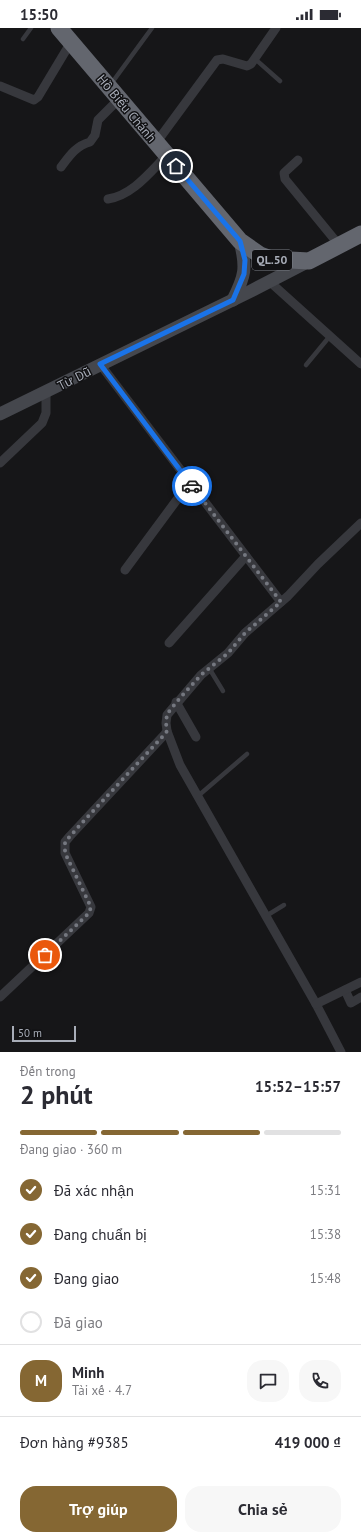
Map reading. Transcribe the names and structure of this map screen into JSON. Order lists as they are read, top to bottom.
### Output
{
  "streets": {
    "highway": ["Hồ Biểu Chánh", "QL.50", "Từ Dũ"]
  },
  "crossings": [
    ["Hồ Biểu Chánh", "Từ Dũ"]
  ],
  "scale_bar": "50 m",
  "page": {
    "status": "15:50",
    "scale": "50 m",
    "heading": ["2 phút", "Đến trong", "15:52–15:57"],
    "panel": [
      "Minh",
      "Tài xế · 4.7",
      "Đơn hàng #9385",
      "419 000 ₫"
    ],
    "bar": "Đang giao · 360 m",
    "list": [
      ["Đã xác nhận", "15:31"],
      ["Đang chuẩn bị", "15:38"],
      ["Đang giao", "15:48"],
      "Đã giao"
    ],
    "round": "M",
    "buttons": ["Trợ giúp", "Chia sẻ"]
  }
}
